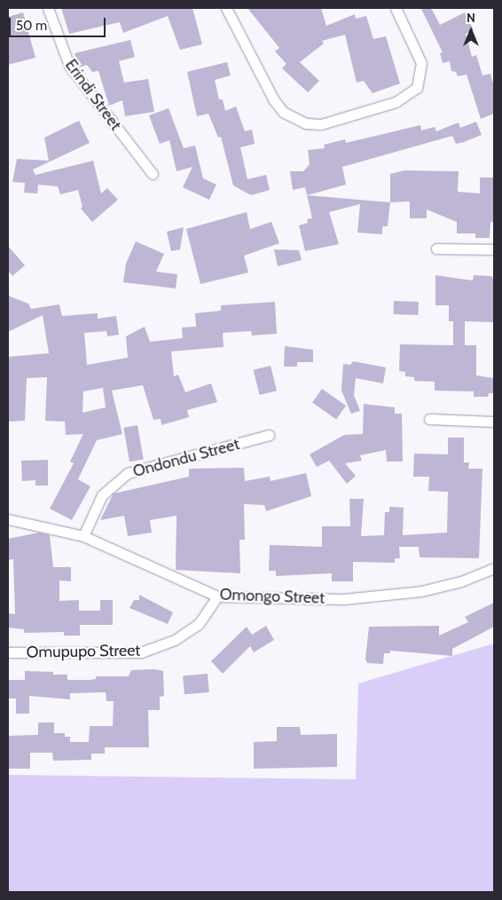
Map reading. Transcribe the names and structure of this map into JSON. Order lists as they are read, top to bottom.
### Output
{
  "streets": {
    "street": [
      "Erindi Street",
      "Ondondu Street",
      "Omongo Street",
      "Omupupo Street"
    ]
  },
  "crossings": [
    ["Ondondu Street", "Omongo Street"],
    ["Omongo Street", "Omupupo Street"]
  ],
  "scale_bar": "50 m",
  "north": "top"
}
